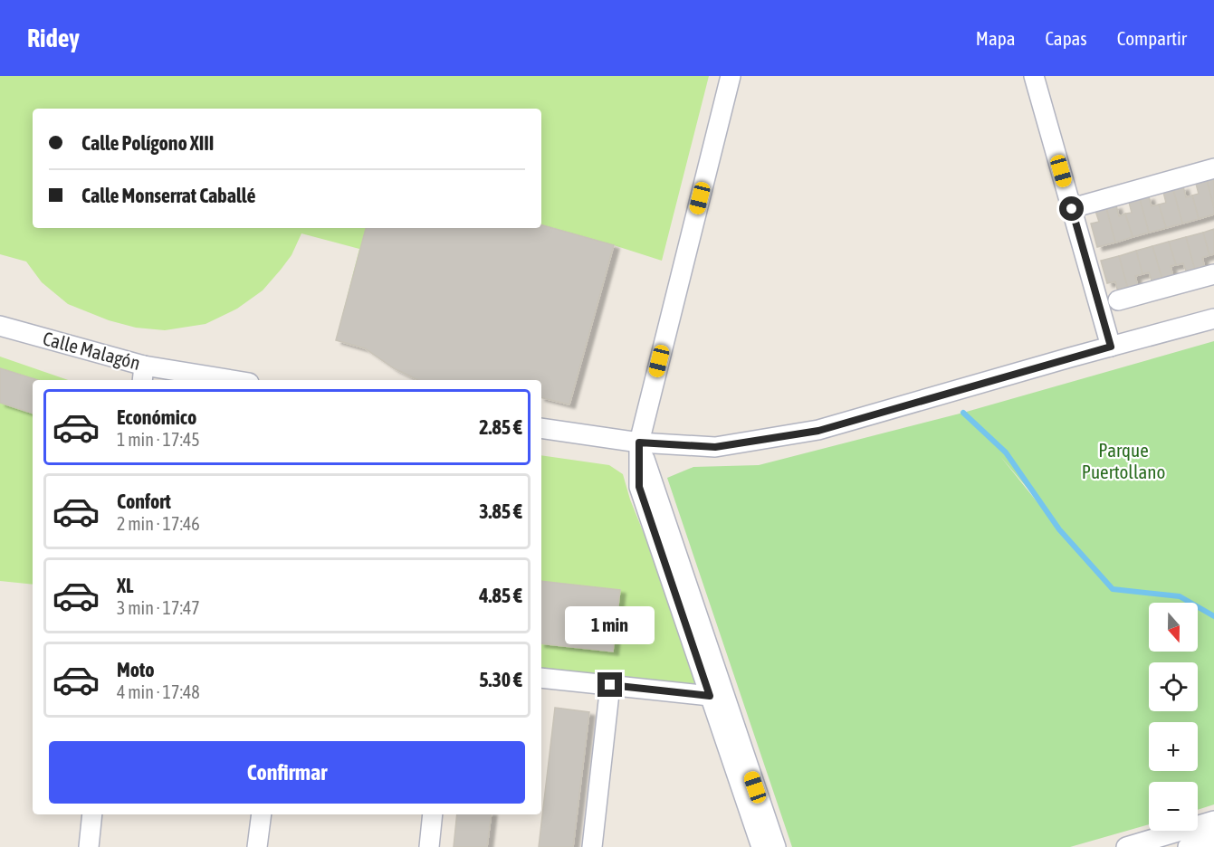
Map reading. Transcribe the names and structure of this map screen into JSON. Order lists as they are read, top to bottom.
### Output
{
  "streets": {
    "street": ["Calle Malagón"]
  },
  "parks": ["Parque Puertollano"],
  "north": "bottom",
  "page": {
    "header": "Ridey",
    "nav": ["Mapa", "Capas", "Compartir"],
    "banner": ["Calle Polígono XIII", "Calle Monserrat Caballé"],
    "list": [
      {
        "name": "Económico",
        "note": "1 min · 17:45",
        "value": "2.85 €"
      },
      {
        "name": "Confort",
        "note": "2 min · 17:46",
        "value": "3.85 €"
      },
      {
        "name": "XL",
        "note": "3 min · 17:47",
        "value": "4.85 €"
      },
      {
        "name": "Moto",
        "note": "4 min · 17:48",
        "value": "5.30 €"
      }
    ],
    "map_buttons": ["+", "−"],
    "bubble": "1 min",
    "buttons": "Confirmar"
  }
}
